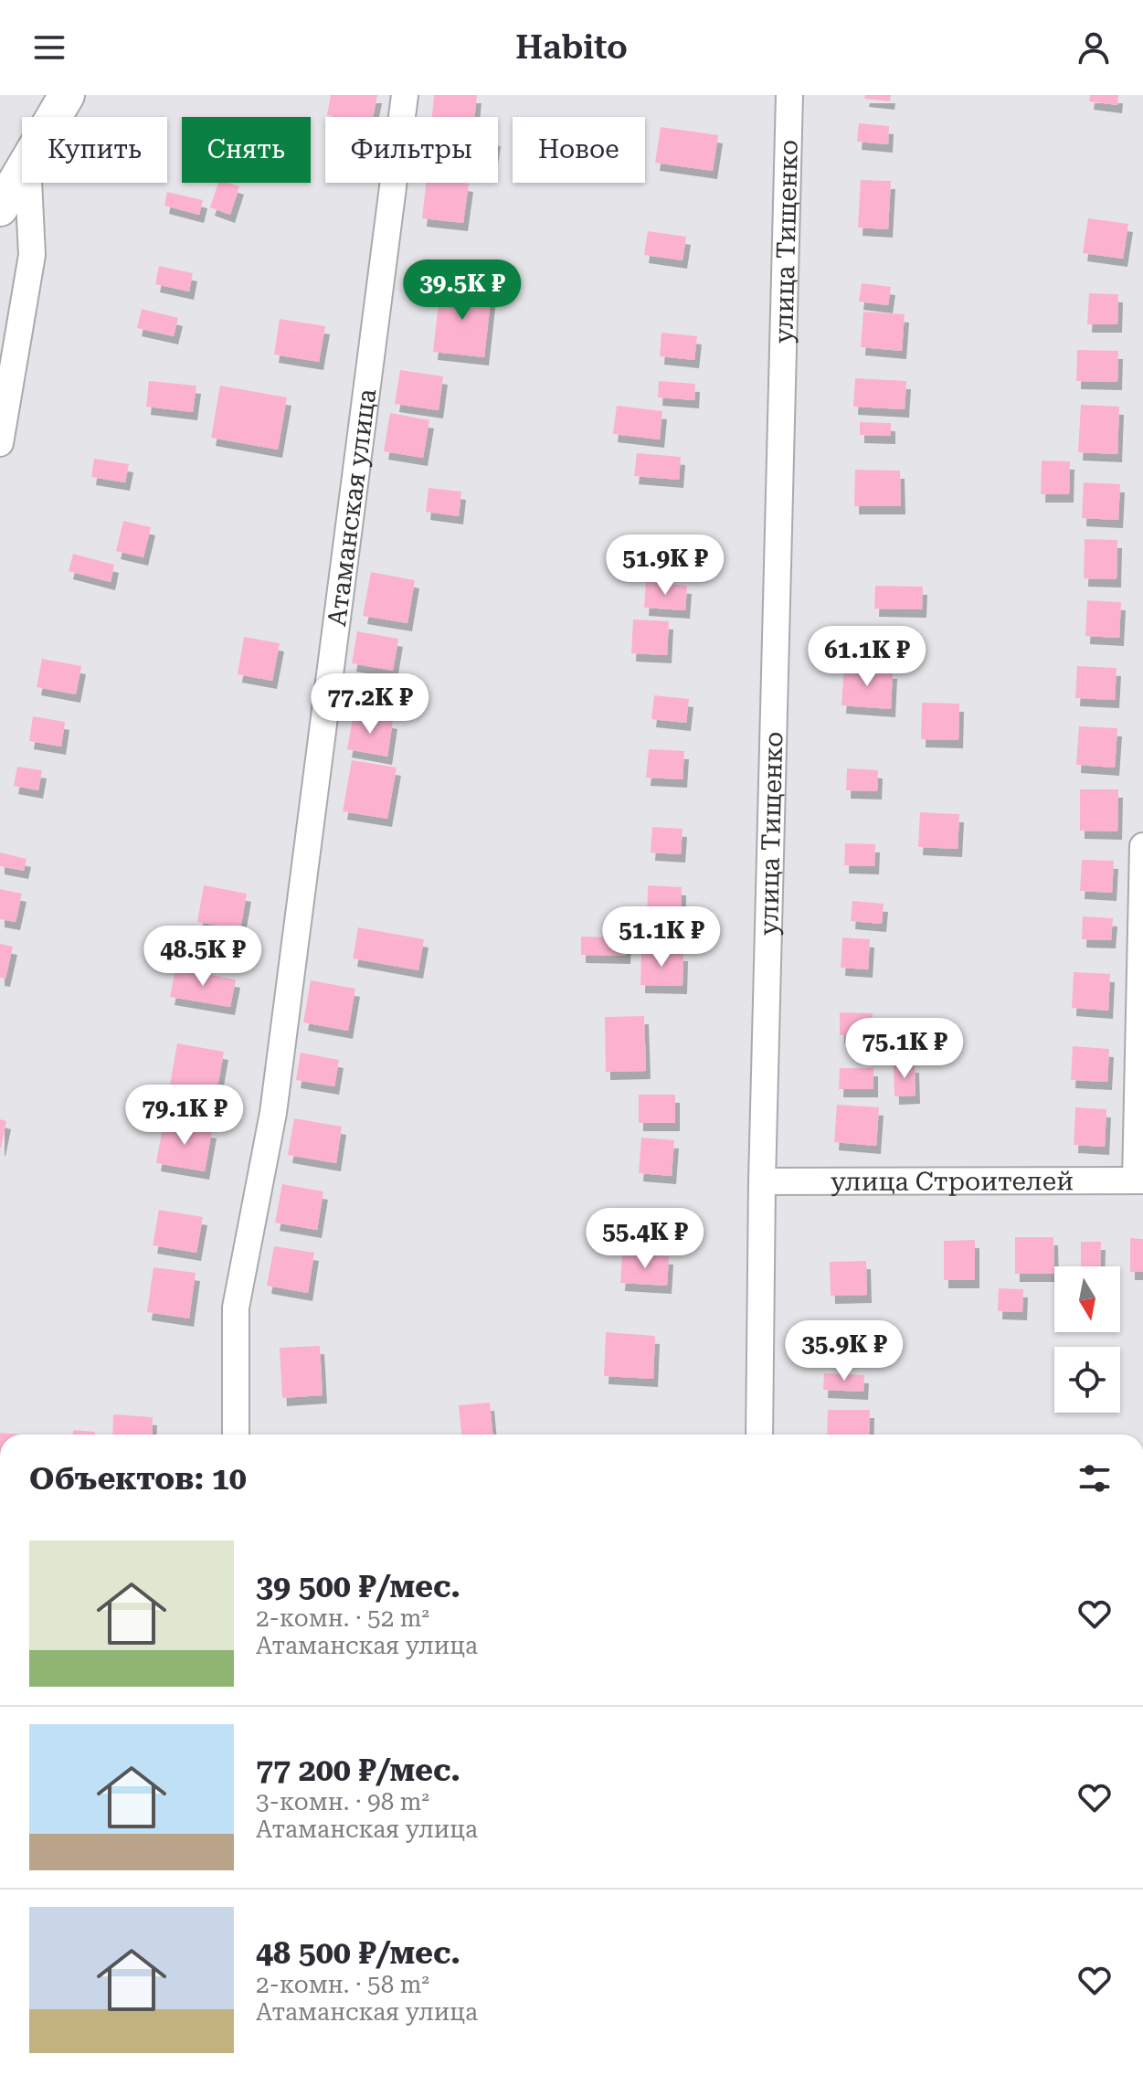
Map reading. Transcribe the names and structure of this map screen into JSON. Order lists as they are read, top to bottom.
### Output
{
  "streets": {
    "street": ["улица Тищенко", "Атаманская улица", "улица Строителей"]
  },
  "crossings": [
    ["улица Тищенко", "улица Строителей"]
  ],
  "north": "bottom",
  "page": {
    "header": "Habito",
    "chip": [
      "Купить",
      "Снять",
      "Фильтры",
      "Новое"
    ],
    "price": [
      "39.5K ₽",
      "51.9K ₽",
      "61.1K ₽",
      "77.2K ₽",
      "51.1K ₽",
      "48.5K ₽",
      "75.1K ₽",
      "79.1K ₽",
      "55.4K ₽",
      "35.9K ₽"
    ],
    "heading": "Объектов: 10",
    "list": [
      {
        "name": "39 500 ₽/мес.",
        "note": "2-комн. · 52 m² · Атаманская улица"
      },
      {
        "name": "77 200 ₽/мес.",
        "note": "3-комн. · 98 m² · Атаманская улица"
      },
      {
        "name": "48 500 ₽/мес.",
        "note": "2-комн. · 58 m² · Атаманская улица"
      }
    ]
  }
}
